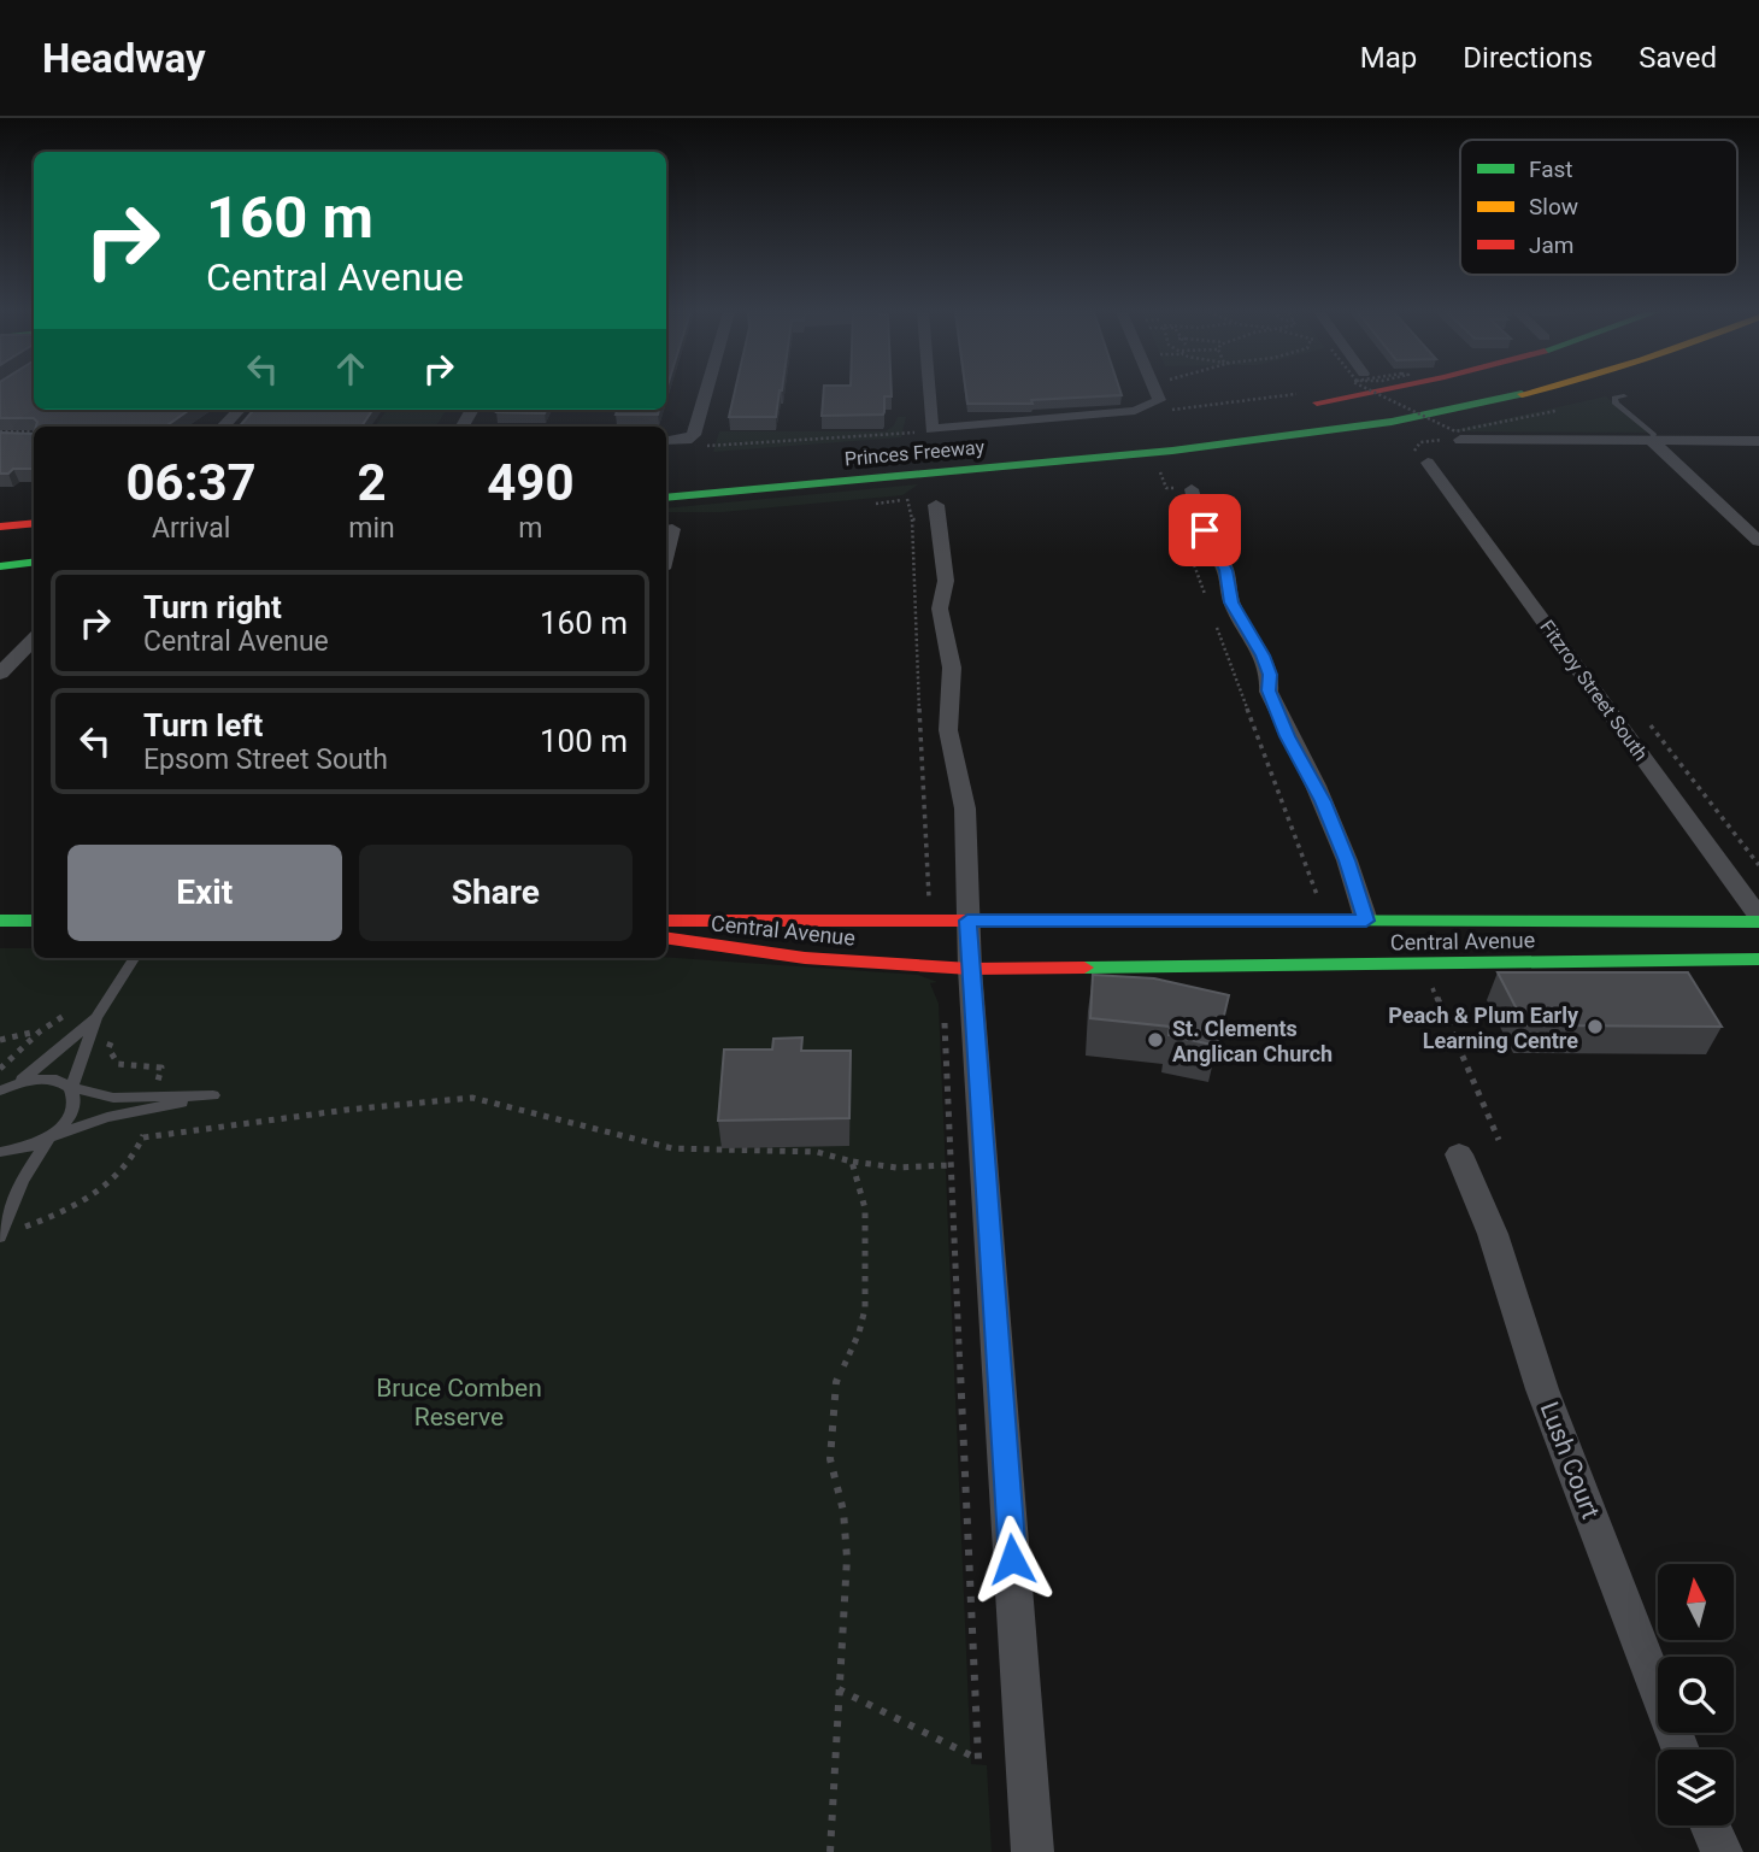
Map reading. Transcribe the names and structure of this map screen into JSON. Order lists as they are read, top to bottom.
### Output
{
  "streets": {
    "main road": ["Princes Freeway", "Central Avenue"],
    "street": ["Fitzroy Street South", "Lush Court"]
  },
  "crossings": [
    ["Fitzroy Street South", "Central Avenue"]
  ],
  "parks": ["Bruce Comben Reserve"],
  "places": ["Peach & Plum Early Learning Centre", "St. Clements Anglican Church"],
  "legend": ["Fast", "Slow", "Jam"],
  "north": "top",
  "page": {
    "header": "Headway",
    "nav": ["Map", "Directions", "Saved"],
    "turn": ["160 m", "Central Avenue"],
    "eta": [
      "06:37",
      "Arrival",
      "2",
      "min",
      "490",
      "m"
    ],
    "list": [
      {
        "name": "Turn right",
        "note": "Central Avenue",
        "value": "160 m"
      },
      {
        "name": "Turn left",
        "note": "Epsom Street South",
        "value": "100 m"
      }
    ],
    "buttons": ["Exit", "Share"]
  }
}
